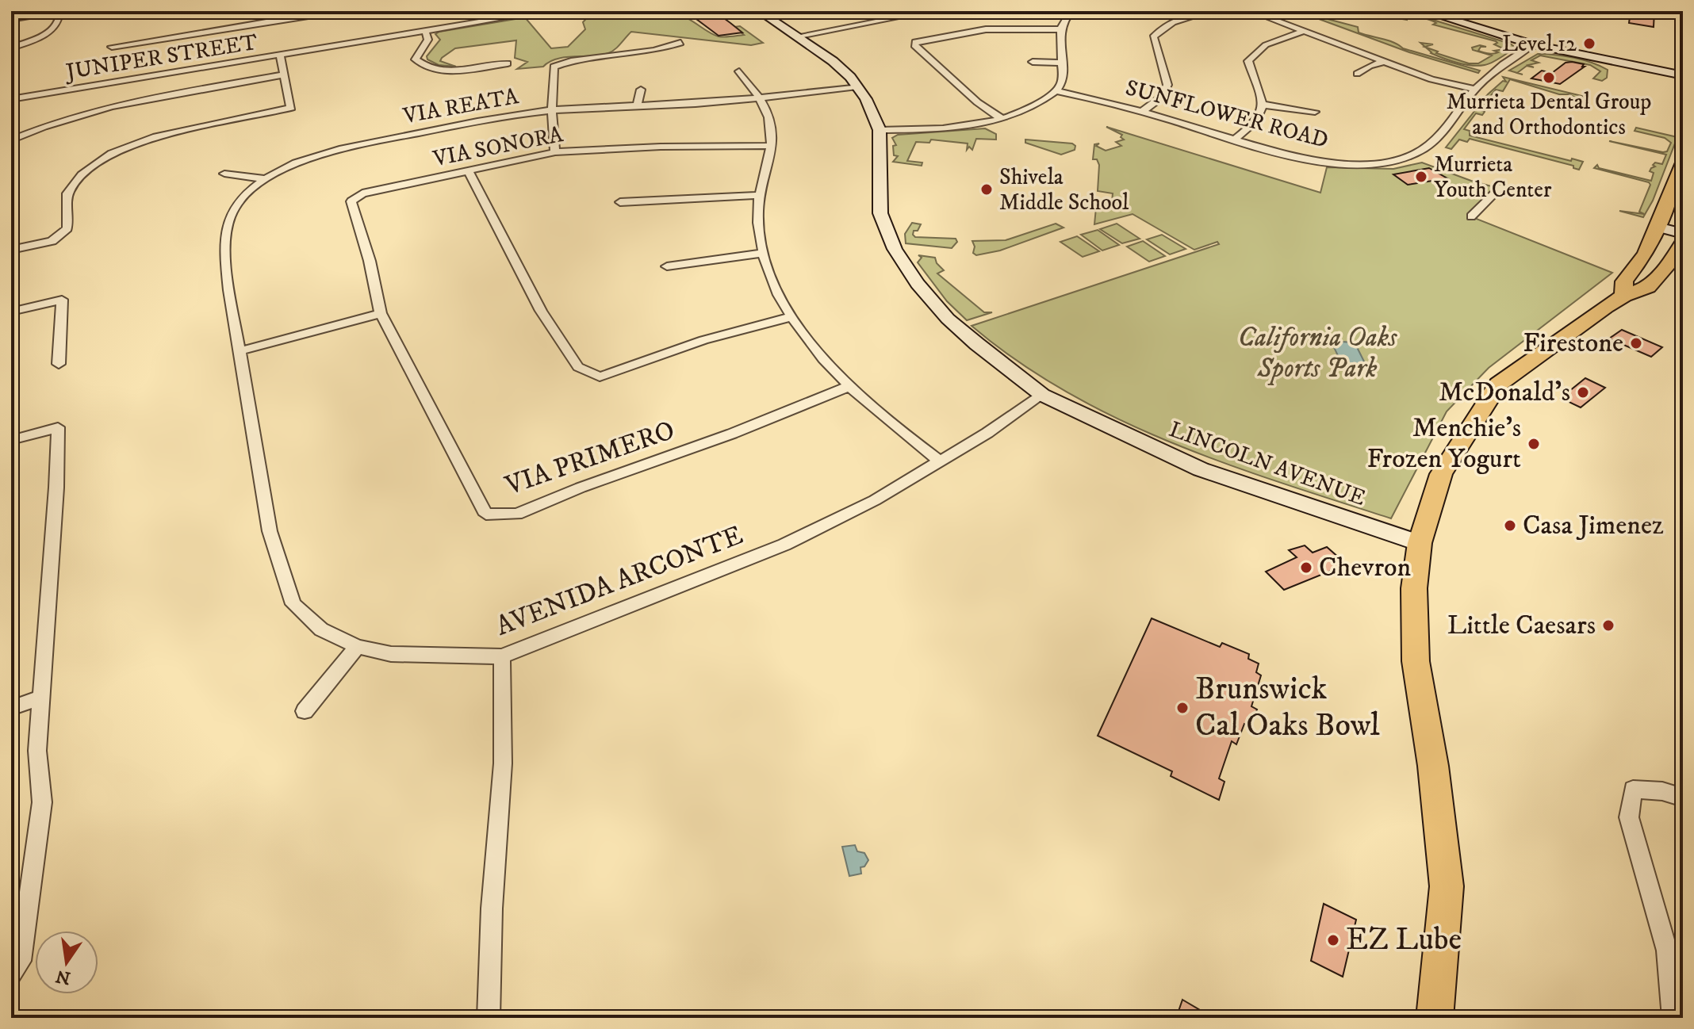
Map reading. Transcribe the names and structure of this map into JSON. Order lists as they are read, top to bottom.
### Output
{
  "streets": {
    "street": [
      "JUNIPER STREET",
      "VIA REATA",
      "SUNFLOWER ROAD",
      "VIA SONORA",
      "VIA PRIMERO",
      "LINCOLN AVENUE",
      "AVENIDA ARCONTE"
    ]
  },
  "crossings": [
    ["VIA REATA", "LINCOLN AVENUE"],
    ["VIA REATA", "AVENIDA ARCONTE"],
    ["VIA SONORA", "VIA PRIMERO"],
    ["LINCOLN AVENUE", "AVENIDA ARCONTE"]
  ],
  "parks": ["California Oaks Sports Park"],
  "places": [
    "Level 12",
    "Murrieta Dental Group and Orthodontics",
    "Murrieta Youth Center",
    "Shivela Middle School",
    "Firestone",
    "McDonald's",
    "Menchie's Frozen Yogurt",
    "Casa Jimenez",
    "Chevron",
    "Little Caesars",
    "Brunswick Cal Oaks Bowl",
    "EZ Lube"
  ],
  "north": "bottom"
}
